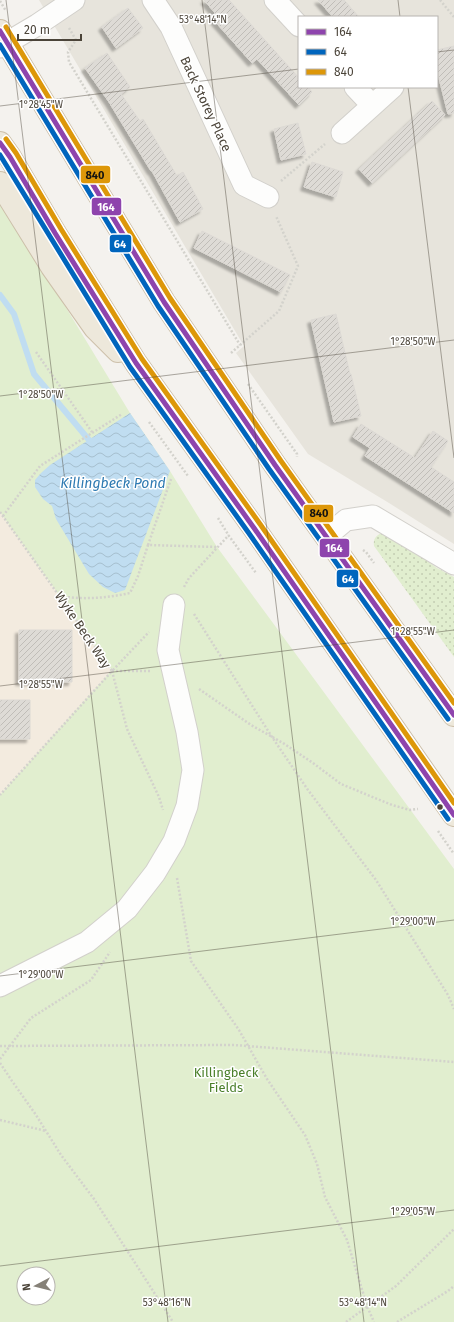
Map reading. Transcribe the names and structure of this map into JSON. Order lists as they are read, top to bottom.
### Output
{
  "streets": {
    "street": ["Back Storey Place"],
    "path": ["Wyke Beck Way"]
  },
  "water": ["Killingbeck Pond"],
  "parks": ["Killingbeck Fields"],
  "lines": ["transit line 840", "transit line 164", "transit line 64"],
  "legend": ["164", "64", "840"],
  "scale_bar": "20 m",
  "north": "left",
  "coordinates": [
    "53°48'14\"N",
    "1°28'45\"W",
    "1°28'50\"W",
    "1°28'55\"W",
    "1°29'00\"W",
    "1°29'05\"W",
    "53°48'16\"N"
  ]
}
